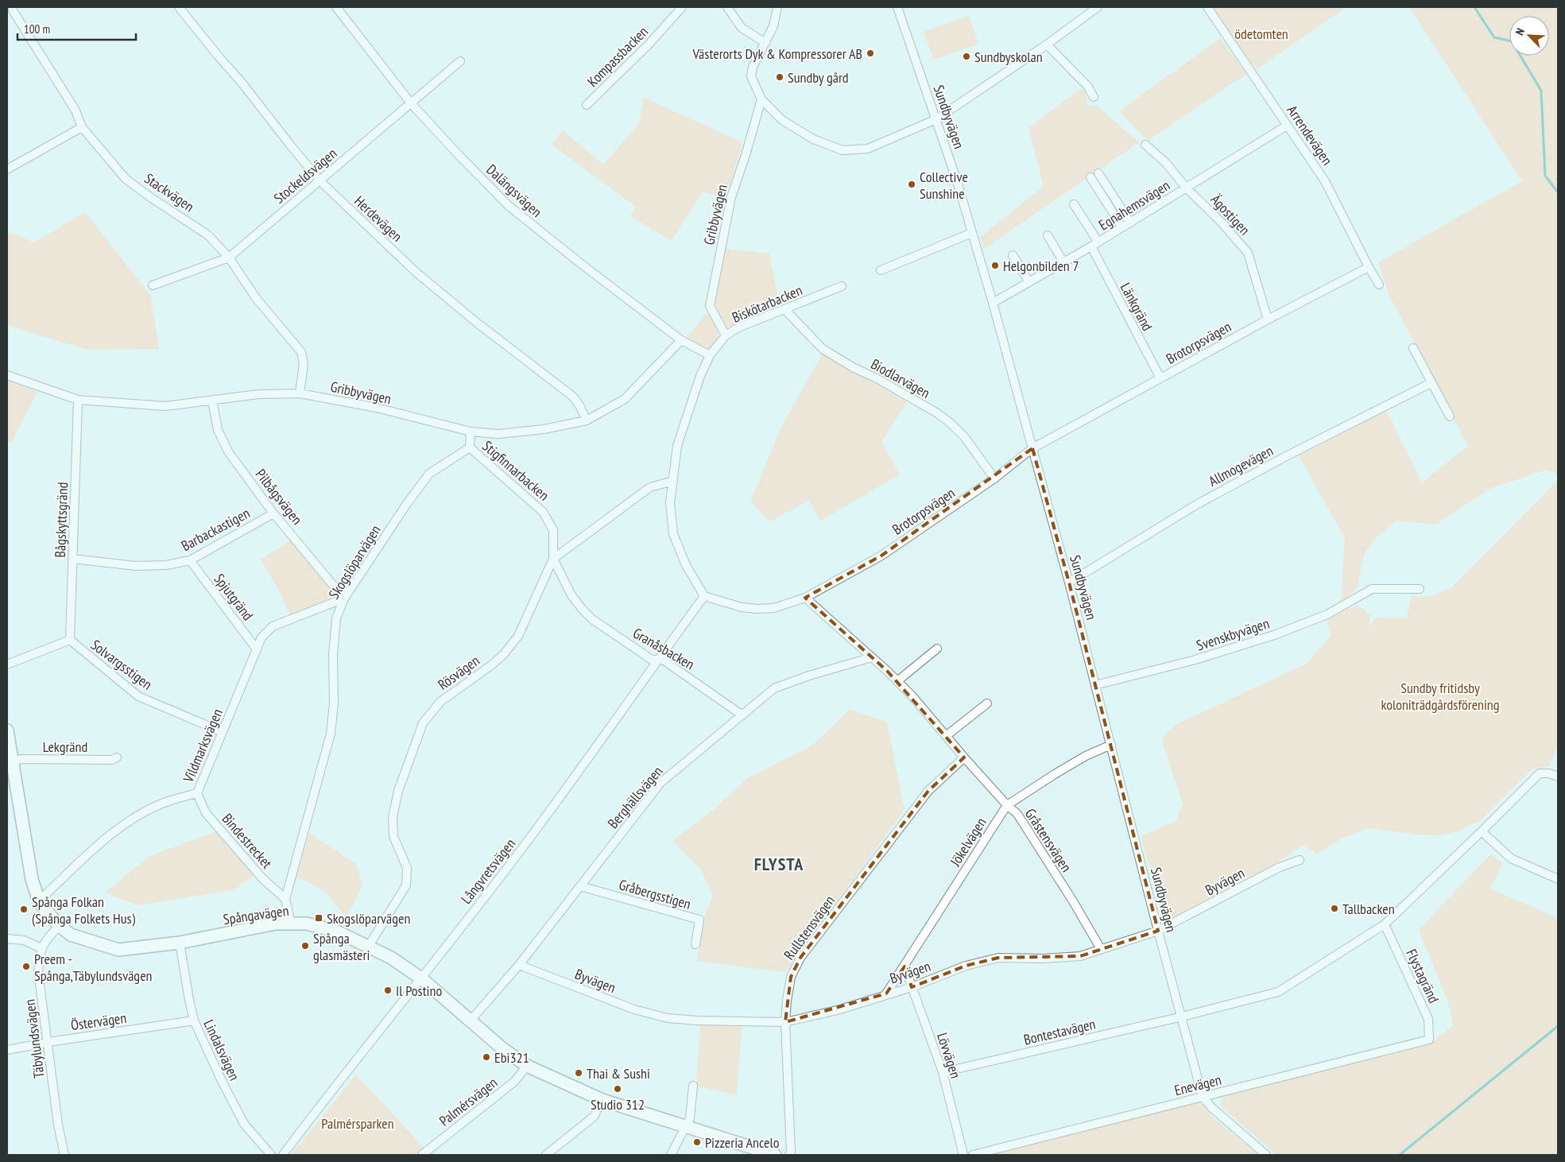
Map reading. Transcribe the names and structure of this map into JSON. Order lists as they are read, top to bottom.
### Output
{
  "streets": {
    "street": [
      "Kompassbacken",
      "Sundbyvägen",
      "Arrendevägen",
      "Stockeldsvägen",
      "Dalängsvägen",
      "Stackvägen",
      "Egnahemsvägen",
      "Gribbyvägen",
      "Ägostigen",
      "Herdevägen",
      "Biskötarbacken",
      "Länkgränd",
      "Brotorpsvägen",
      "Biodlarvägen",
      "Allmogevägen",
      "Stigfinnarbacken",
      "Pilbågsvägen",
      "Bågskyttsgränd",
      "Barbackastigen",
      "Skogslöparvägen",
      "Spjutgränd",
      "Svenskbyvägen",
      "Granåsbacken",
      "Solvargsstigen",
      "Rösvägen",
      "Vildmarksvägen",
      "Lekgränd",
      "Berghällsvägen",
      "Gråstensvägen",
      "Bindestrecket",
      "Jökelvägen",
      "Långvretsvägen",
      "Byvägen",
      "Gråbergsstigen",
      "Spångavägen",
      "Rullstensvägen",
      "Flystagränd",
      "Östervägen",
      "Bontestavägen",
      "Täbylundsvägen",
      "Lindalsvägen",
      "Lövvägen",
      "Enevägen",
      "Palmérsvägen"
    ]
  },
  "crossings": [
    ["Sundbyvägen", "Egnahemsvägen"],
    ["Sundbyvägen", "Brotorpsvägen"],
    ["Sundbyvägen", "Allmogevägen"],
    ["Sundbyvägen", "Svenskbyvägen"],
    ["Sundbyvägen", "Jökelvägen"],
    ["Sundbyvägen", "Byvägen"],
    ["Sundbyvägen", "Bontestavägen"],
    ["Sundbyvägen", "Enevägen"],
    ["Arrendevägen", "Egnahemsvägen"],
    ["Arrendevägen", "Brotorpsvägen"],
    ["Stockeldsvägen", "Dalängsvägen"],
    ["Stockeldsvägen", "Stackvägen"],
    ["Stockeldsvägen", "Herdevägen"],
    ["Dalängsvägen", "Gribbyvägen"],
    ["Dalängsvägen", "Biskötarbacken"],
    ["Stackvägen", "Gribbyvägen"],
    ["Egnahemsvägen", "Ägostigen"],
    ["Egnahemsvägen", "Länkgränd"],
    ["Gribbyvägen", "Herdevägen"],
    ["Gribbyvägen", "Biskötarbacken"],
    ["Gribbyvägen", "Pilbågsvägen"],
    ["Gribbyvägen", "Bågskyttsgränd"],
    ["Ägostigen", "Brotorpsvägen"],
    ["Biskötarbacken", "Biodlarvägen"],
    ["Länkgränd", "Brotorpsvägen"],
    ["Brotorpsvägen", "Biodlarvägen"],
    ["Brotorpsvägen", "Gråstensvägen"],
    ["Brotorpsvägen", "Långvretsvägen"],
    ["Stigfinnarbacken", "Skogslöparvägen"],
    ["Stigfinnarbacken", "Granåsbacken"],
    ["Stigfinnarbacken", "Rösvägen"],
    ["Pilbågsvägen", "Barbackastigen"],
    ["Pilbågsvägen", "Skogslöparvägen"],
    ["Pilbågsvägen", "Vildmarksvägen"],
    ["Bågskyttsgränd", "Barbackastigen"],
    ["Bågskyttsgränd", "Solvargsstigen"],
    ["Barbackastigen", "Spjutgränd"],
    ["Skogslöparvägen", "Vildmarksvägen"],
    ["Skogslöparvägen", "Bindestrecket"],
    ["Skogslöparvägen", "Spångavägen"],
    ["Spjutgränd", "Vildmarksvägen"],
    ["Granåsbacken", "Rösvägen"],
    ["Granåsbacken", "Berghällsvägen"],
    ["Granåsbacken", "Långvretsvägen"],
    ["Solvargsstigen", "Vildmarksvägen"],
    ["Rösvägen", "Spångavägen"],
    ["Vildmarksvägen", "Bindestrecket"],
    ["Vildmarksvägen", "Spångavägen"],
    ["Lekgränd", "Spångavägen"],
    ["Berghällsvägen", "Gråstensvägen"],
    ["Berghällsvägen", "Byvägen"],
    ["Berghällsvägen", "Gråbergsstigen"],
    ["Berghällsvägen", "Spångavägen"],
    ["Gråstensvägen", "Jökelvägen"],
    ["Gråstensvägen", "Byvägen"],
    ["Gråstensvägen", "Rullstensvägen"],
    ["Jökelvägen", "Byvägen"],
    ["Jökelvägen", "Lövvägen"],
    ["Långvretsvägen", "Spångavägen"],
    ["Byvägen", "Rullstensvägen"],
    ["Byvägen", "Lövvägen"],
    ["Spångavägen", "Täbylundsvägen"],
    ["Spångavägen", "Lindalsvägen"],
    ["Spångavägen", "Palmérsvägen"],
    ["Flystagränd", "Bontestavägen"],
    ["Flystagränd", "Enevägen"],
    ["Östervägen", "Täbylundsvägen"],
    ["Östervägen", "Lindalsvägen"],
    ["Bontestavägen", "Lövvägen"]
  ],
  "districts": ["FLYSTA"],
  "parks": ["ödetomten", "Sundby fritidsby koloniträdgårdsförening", "Palmérsparken"],
  "places": {
    "other": [
      "Västerorts Dyk & Kompressorer AB",
      "Sundbyskolan",
      "Sundby gård",
      "Collective Sunshine",
      "Helgonbilden 7",
      "Tallbacken",
      "Spånga Folkan (Spånga Folkets Hus)",
      "Spånga glasmästeri",
      "Preem - Spånga,Täbylundsvägen",
      "Il Postino",
      "Ebi321",
      "Thai & Sushi",
      "Studio 312",
      "Pizzeria Ancelo"
    ],
    "transit": ["Skogslöparvägen"]
  },
  "scale_bar": "100 m",
  "north": "top left"
}
